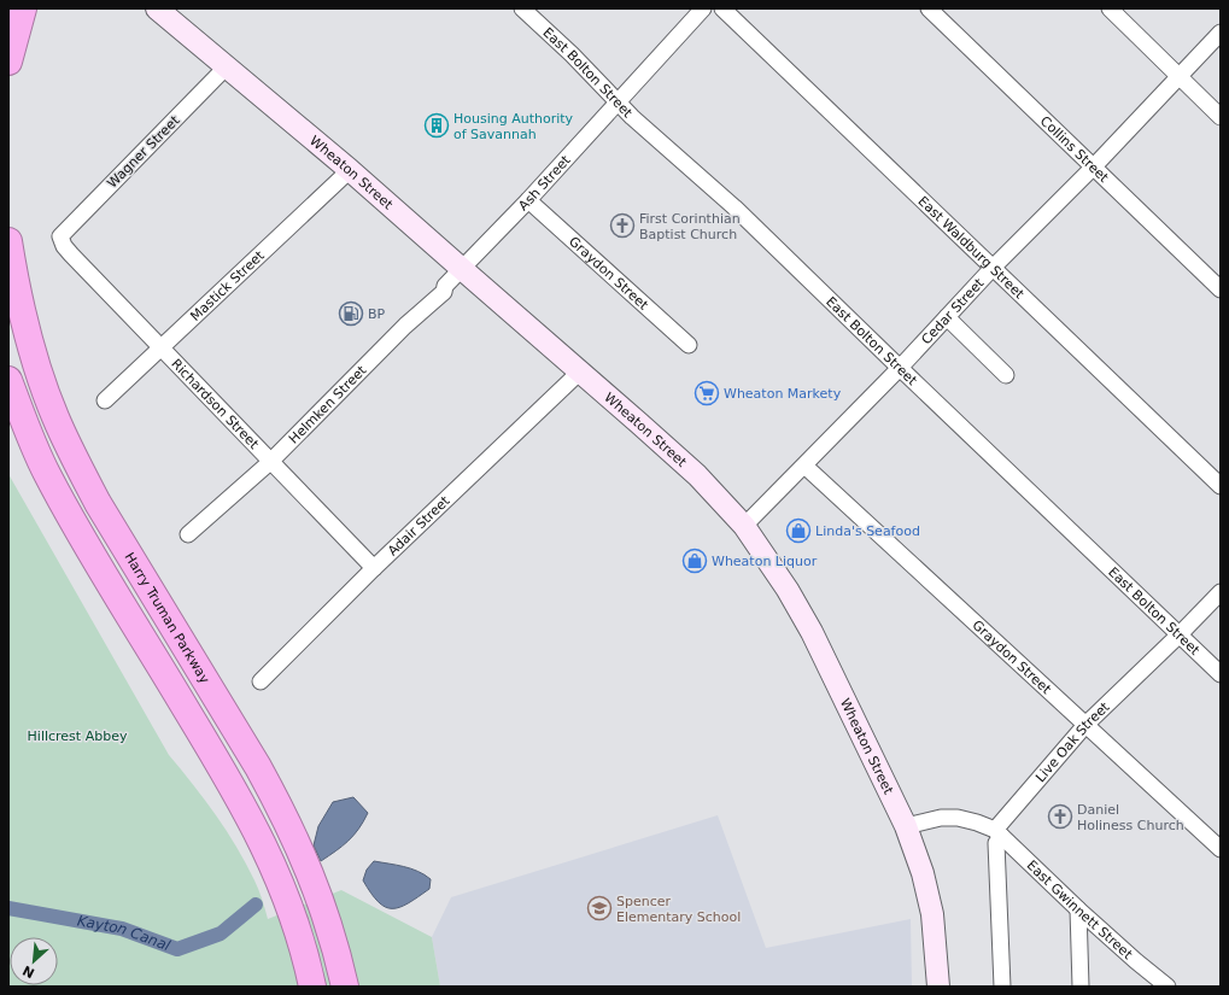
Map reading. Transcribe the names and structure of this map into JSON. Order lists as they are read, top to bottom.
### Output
{
  "streets": {
    "highway": ["Harry Truman Parkway"],
    "main road": ["Wheaton Street"],
    "street": [
      "East Bolton Street",
      "Collins Street",
      "Wagner Street",
      "Ash Street",
      "East Waldburg Street",
      "Graydon Street",
      "Mastick Street",
      "Cedar Street",
      "Richardson Street",
      "Helmken Street",
      "Adair Street",
      "Live Oak Street",
      "East Gwinnett Street"
    ]
  },
  "crossings": [
    ["East Bolton Street", "Ash Street"],
    ["East Bolton Street", "Cedar Street"],
    ["East Bolton Street", "Live Oak Street"],
    ["Collins Street", "Cedar Street"],
    ["Wagner Street", "Wheaton Street"],
    ["Wagner Street", "Richardson Street"],
    ["Wheaton Street", "Ash Street"],
    ["Wheaton Street", "Mastick Street"],
    ["Wheaton Street", "Cedar Street"],
    ["Wheaton Street", "Helmken Street"],
    ["Wheaton Street", "Adair Street"],
    ["Ash Street", "Graydon Street"],
    ["Ash Street", "Helmken Street"],
    ["East Waldburg Street", "Cedar Street"],
    ["Graydon Street", "Cedar Street"],
    ["Graydon Street", "Live Oak Street"],
    ["Mastick Street", "Richardson Street"],
    ["Richardson Street", "Helmken Street"],
    ["Richardson Street", "Adair Street"],
    ["Live Oak Street", "East Gwinnett Street"]
  ],
  "water": ["Kayton Canal"],
  "parks": ["Hillcrest Abbey"],
  "places": {
    "building": ["Housing Authority of Savannah"],
    "church": ["First Corinthian Baptist Church", "Daniel Holiness Church"],
    "fuel station": ["BP"],
    "supermarket": ["Wheaton Markety"],
    "shop": ["Linda's Seafood", "Wheaton Liquor"],
    "school or university": ["Spencer Elementary School"]
  },
  "north": "bottom left"
}
